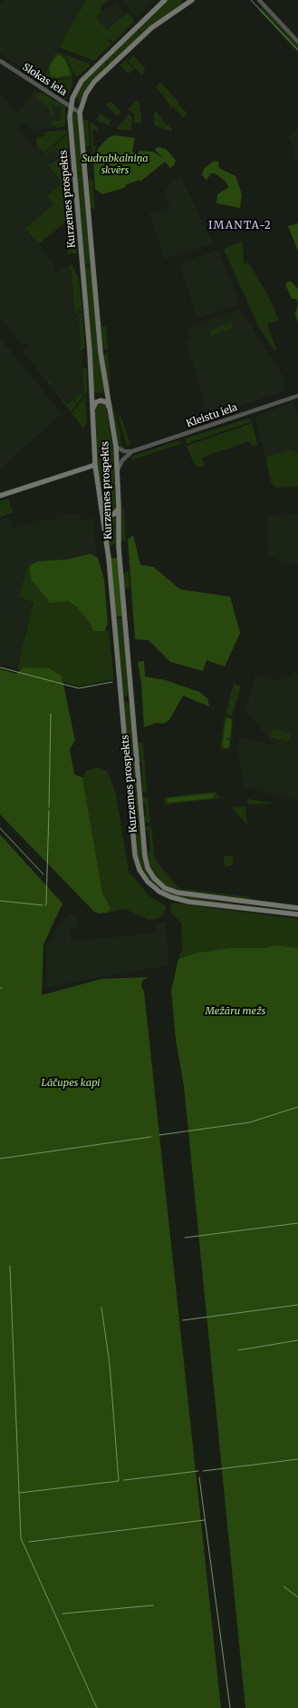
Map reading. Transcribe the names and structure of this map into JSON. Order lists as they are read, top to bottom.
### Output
{
  "streets": {
    "main road": ["Kurzemes prospekts"],
    "street": ["Slokas iela", "Kleistu iela"]
  },
  "crossings": [
    ["Slokas iela", "Kurzemes prospekts"],
    ["Kurzemes prospekts", "Kleistu iela"]
  ],
  "districts": ["IMANTA-2"],
  "parks": ["Sudrabkalniņa skvērs", "Mežāru mežs", "Lāčupes kapi"]
}
